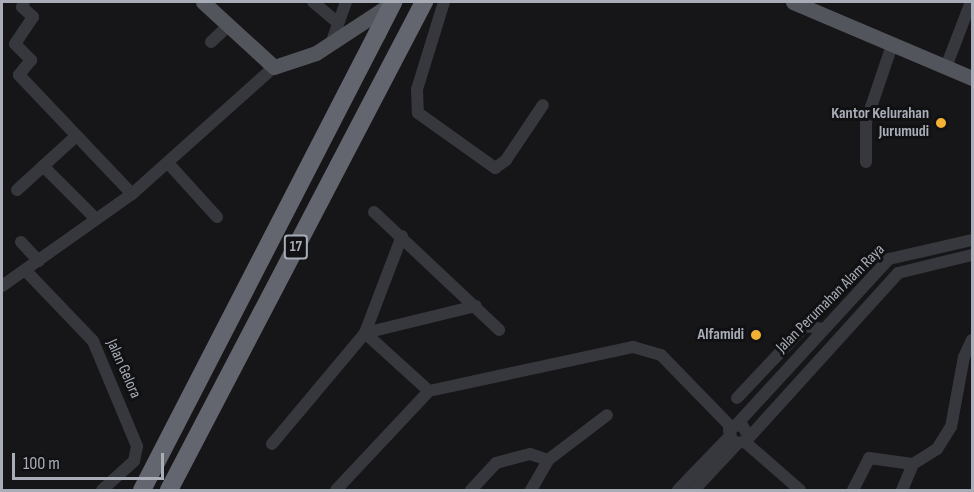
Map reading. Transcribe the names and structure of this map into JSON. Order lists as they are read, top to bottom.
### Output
{
  "streets": {
    "highway": ["17"],
    "street": ["Jalan Perumahan Alam Raya", "Jalan Gelora"]
  },
  "places": ["Kantor Kelurahan Jurumudi", "Alfamidi"],
  "scale_bar": "100 m"
}
